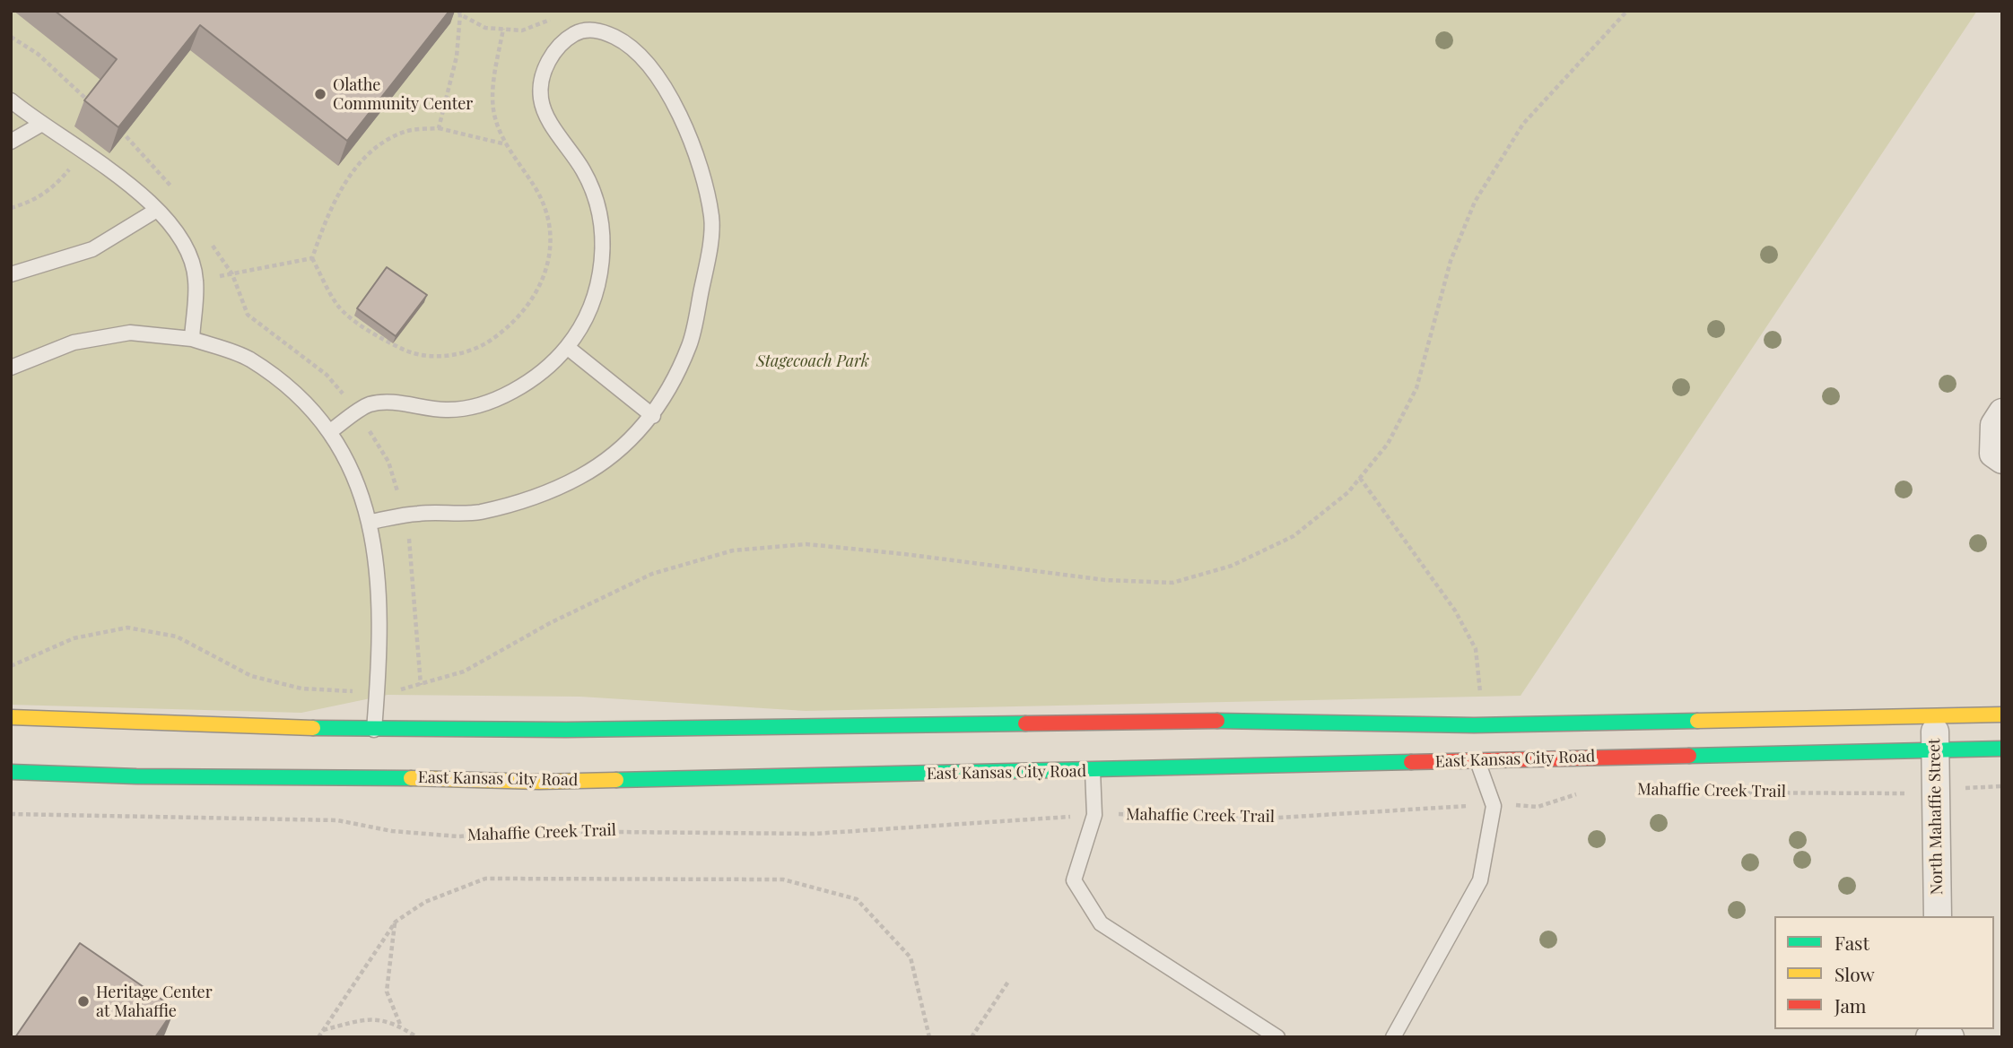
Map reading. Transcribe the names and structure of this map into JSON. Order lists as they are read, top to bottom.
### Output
{
  "streets": {
    "street": ["East Kansas City Road", "North Mahaffie Street"],
    "path": ["Mahaffie Creek Trail"]
  },
  "crossings": [
    ["East Kansas City Road", "North Mahaffie Street"]
  ],
  "parks": ["Stagecoach Park"],
  "places": ["Olathe Community Center", "Heritage Center at Mahaffie"],
  "legend": ["Fast", "Slow", "Jam"]
}
